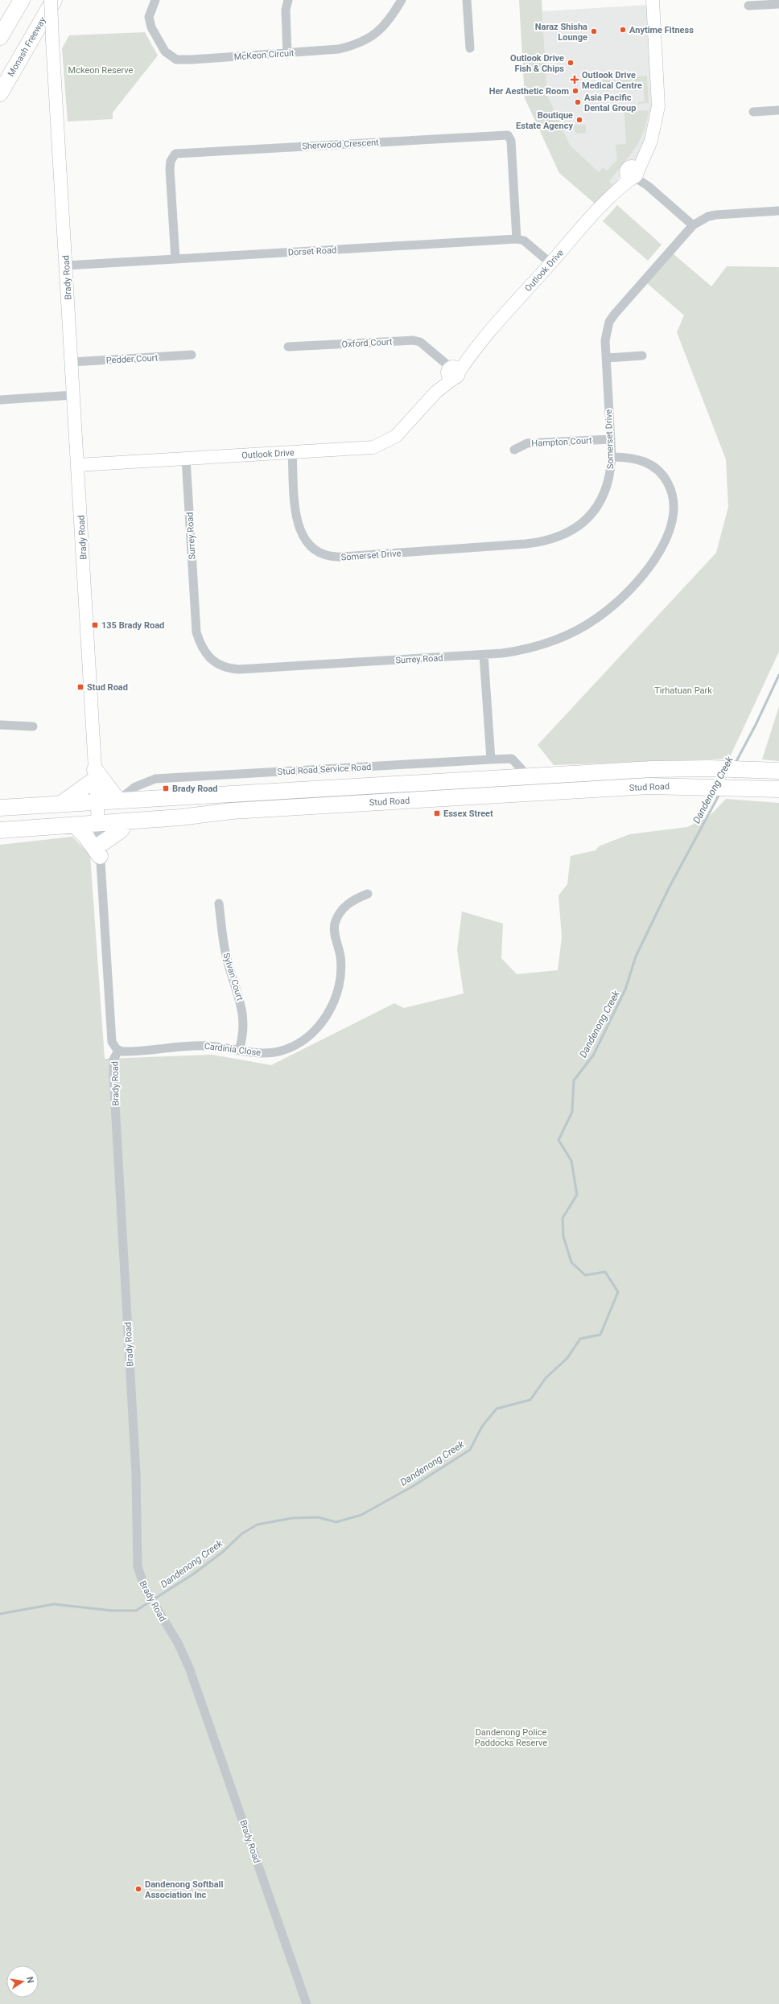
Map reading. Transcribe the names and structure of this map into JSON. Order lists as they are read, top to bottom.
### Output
{
  "streets": {
    "highway": ["Monash Freeway", "Stud Road"],
    "street": [
      "McKeon Circuit",
      "Sherwood Crescent",
      "Dorset Road",
      "Outlook Drive",
      "Brady Road",
      "Oxford Court",
      "Pedder Court",
      "Somerset Drive",
      "Hampton Court",
      "Surrey Road",
      "Stud Road Service Road",
      "Sylvan Court",
      "Cardinia Close"
    ]
  },
  "crossings": [
    ["Sherwood Crescent", "Dorset Road"],
    ["Dorset Road", "Brady Road"],
    ["Outlook Drive", "Brady Road"],
    ["Outlook Drive", "Oxford Court"],
    ["Outlook Drive", "Somerset Drive"],
    ["Outlook Drive", "Surrey Road"],
    ["Brady Road", "Pedder Court"],
    ["Brady Road", "Stud Road"],
    ["Brady Road", "Cardinia Close"],
    ["Somerset Drive", "Hampton Court"],
    ["Somerset Drive", "Surrey Road"],
    ["Stud Road Service Road", "Stud Road"],
    ["Sylvan Court", "Cardinia Close"]
  ],
  "water": ["Dandenong Creek"],
  "parks": ["Mckeon Reserve", "Tirhatuan Park", "Dandenong Police Paddocks Reserve"],
  "places": {
    "other": [
      "Anytime Fitness",
      "Naraz Shisha Lounge",
      "Outlook Drive Fish & Chips",
      "Her Aesthetic Room",
      "Asia Pacific Dental Group",
      "Boutique Estate Agency",
      "Dandenong Softball Association Inc"
    ],
    "health": ["Outlook Drive Medical Centre"],
    "transit": [
      "135 Brady Road",
      "Stud Road",
      "Brady Road",
      "Essex Street"
    ]
  },
  "north": "right"
}
